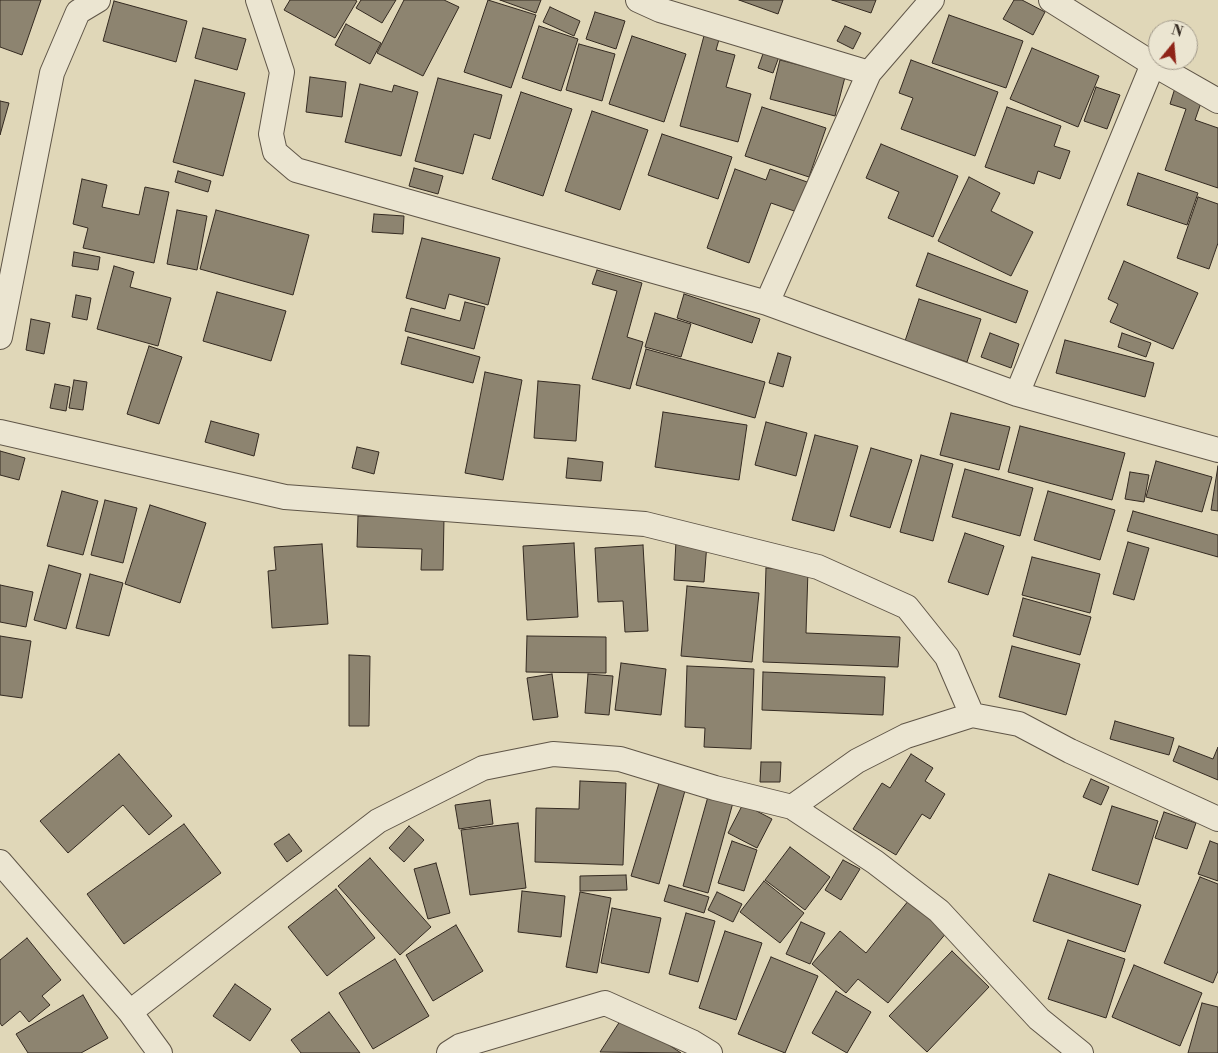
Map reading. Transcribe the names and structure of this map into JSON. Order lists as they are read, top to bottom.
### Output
{
  "north": "top"
}
